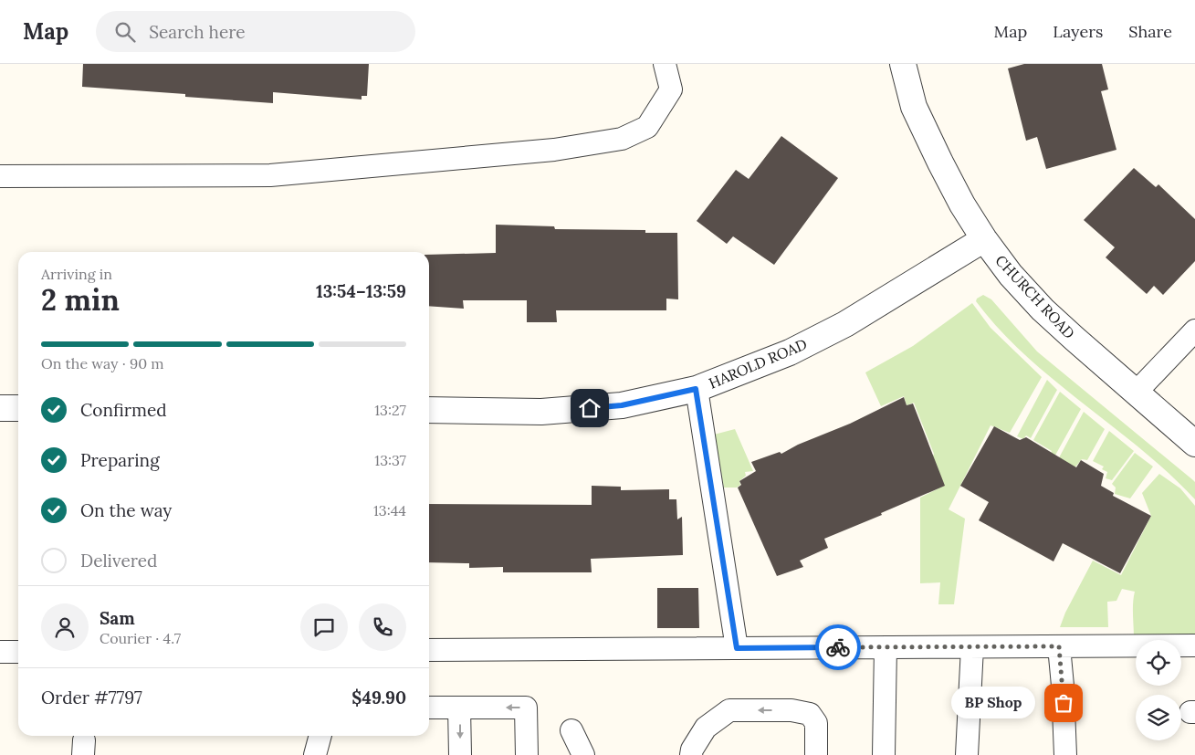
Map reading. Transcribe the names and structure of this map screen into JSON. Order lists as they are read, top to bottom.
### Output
{
  "streets": {
    "street": ["CHURCH ROAD", "HAROLD ROAD"]
  },
  "crossings": [
    ["CHURCH ROAD", "HAROLD ROAD"]
  ],
  "places": ["BP Shop"],
  "page": {
    "header": "Map",
    "search": "Search here",
    "nav": ["Map", "Layers", "Share"],
    "heading": ["2 min", "Arriving in", "13:54–13:59"],
    "panel": [
      "Sam",
      "Courier · 4.7",
      "Order #7797",
      "$49.90"
    ],
    "bar": "On the way · 90 m",
    "list": [
      ["Confirmed", "13:27"],
      ["Preparing", "13:37"],
      ["On the way", "13:44"],
      "Delivered"
    ],
    "bubble": "BP Shop"
  }
}
